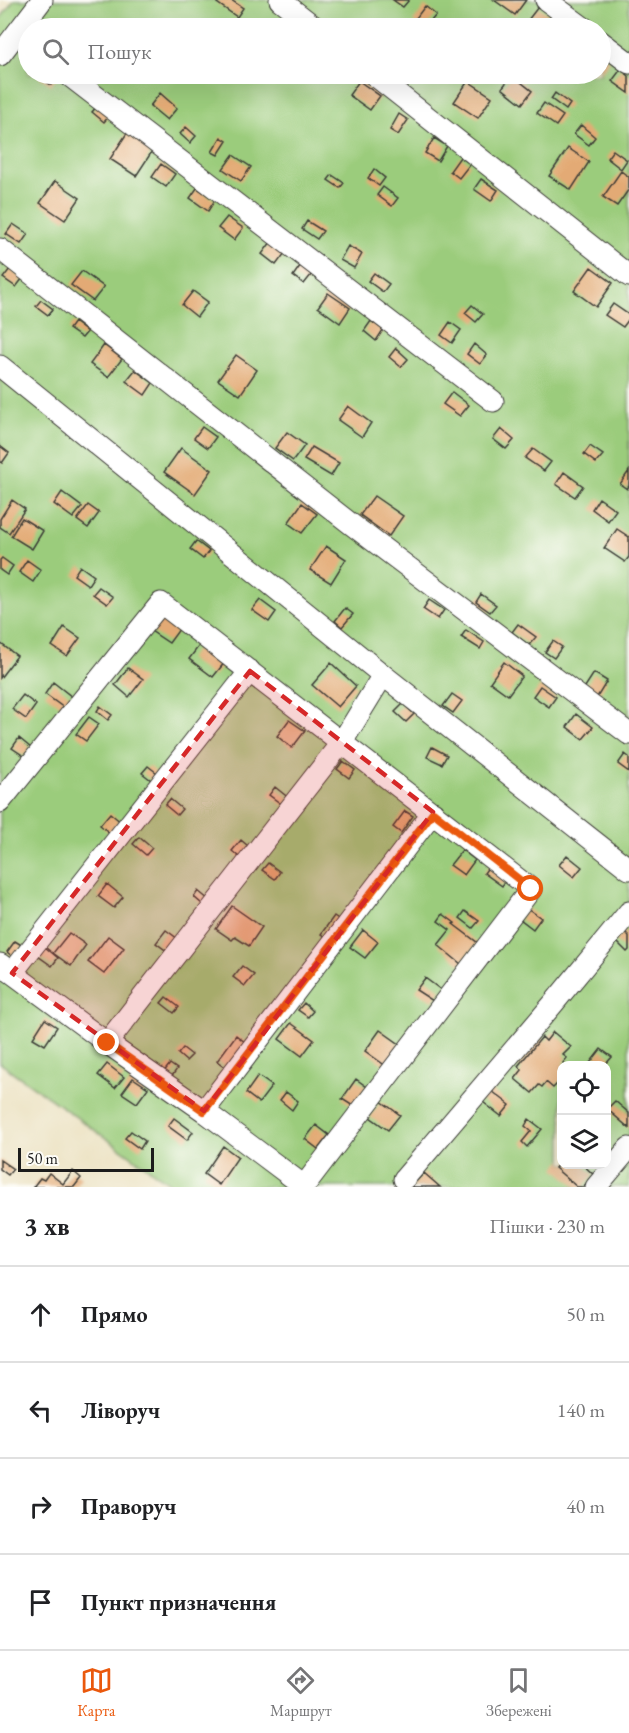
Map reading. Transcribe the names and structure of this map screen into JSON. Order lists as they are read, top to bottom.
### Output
{
  "scale_bar": "50 m",
  "page": {
    "search": "Пошук",
    "scale": "50 m",
    "heading": ["3 хв", "Пішки · 230 m"],
    "list": [
      ["Прямо", "50 m"],
      ["Ліворуч", "140 m"],
      ["Праворуч", "40 m"],
      "Пункт призначення"
    ],
    "nav": ["Карта", "Маршрут", "Збережені"]
  }
}
